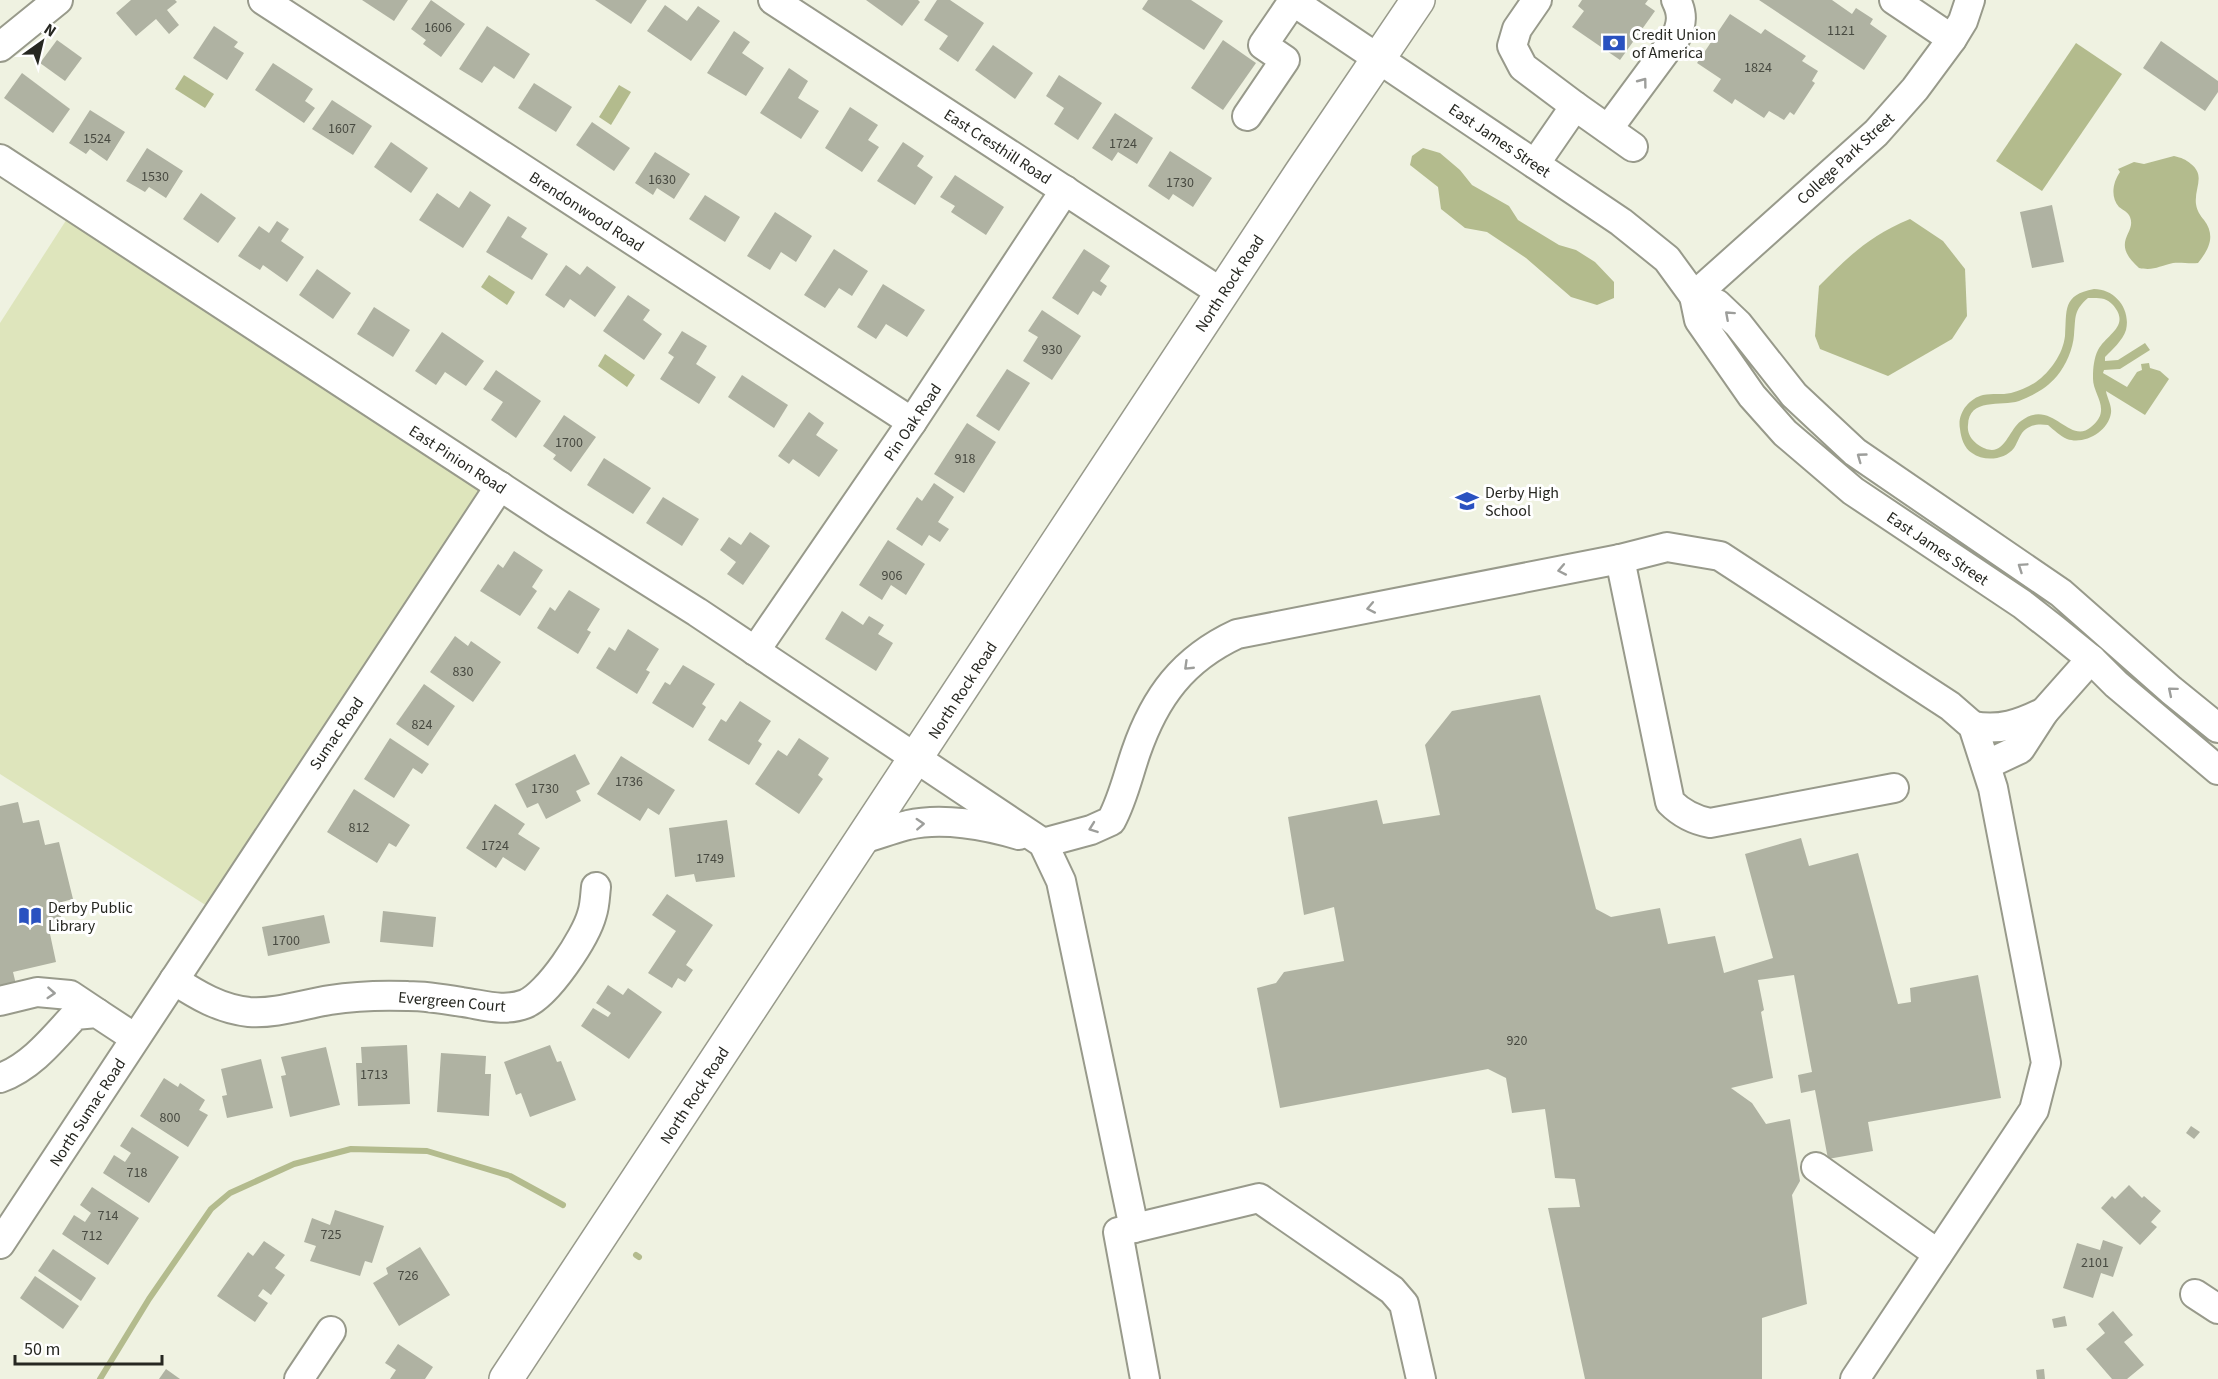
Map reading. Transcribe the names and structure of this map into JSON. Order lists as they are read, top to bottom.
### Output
{
  "streets": {
    "main road": ["North Rock Road"],
    "street": [
      "East James Street",
      "East Cresthill Road",
      "College Park Street",
      "Brendonwood Road",
      "Pin Oak Road",
      "East Pinion Road",
      "Sumac Road",
      "Evergreen Court",
      "North Sumac Road"
    ]
  },
  "crossings": [
    ["East James Street", "College Park Street"],
    ["East James Street", "North Rock Road"],
    ["East Cresthill Road", "North Rock Road"],
    ["East Cresthill Road", "Pin Oak Road"],
    ["Brendonwood Road", "Pin Oak Road"],
    ["North Rock Road", "East Pinion Road"],
    ["Pin Oak Road", "East Pinion Road"],
    ["East Pinion Road", "Sumac Road"],
    ["Sumac Road", "Evergreen Court"],
    ["Sumac Road", "North Sumac Road"],
    ["Evergreen Court", "North Sumac Road"]
  ],
  "places": {
    "bank": ["Credit Union of America"],
    "school or university": ["Derby High School"],
    "library": ["Derby Public Library"]
  },
  "house_numbers": [
    "1606",
    "1121",
    "1824",
    "1607",
    "1524",
    "1724",
    "1530",
    "1630",
    "1730",
    "930",
    "1700",
    "918",
    "906",
    "830",
    "824",
    "1736",
    "1730",
    "812",
    "1724",
    "1749",
    "1700",
    "920",
    "1713",
    "800",
    "718",
    "714",
    "725",
    "712",
    "2101",
    "726"
  ],
  "scale_bar": "50 m",
  "north": "top right"
}
